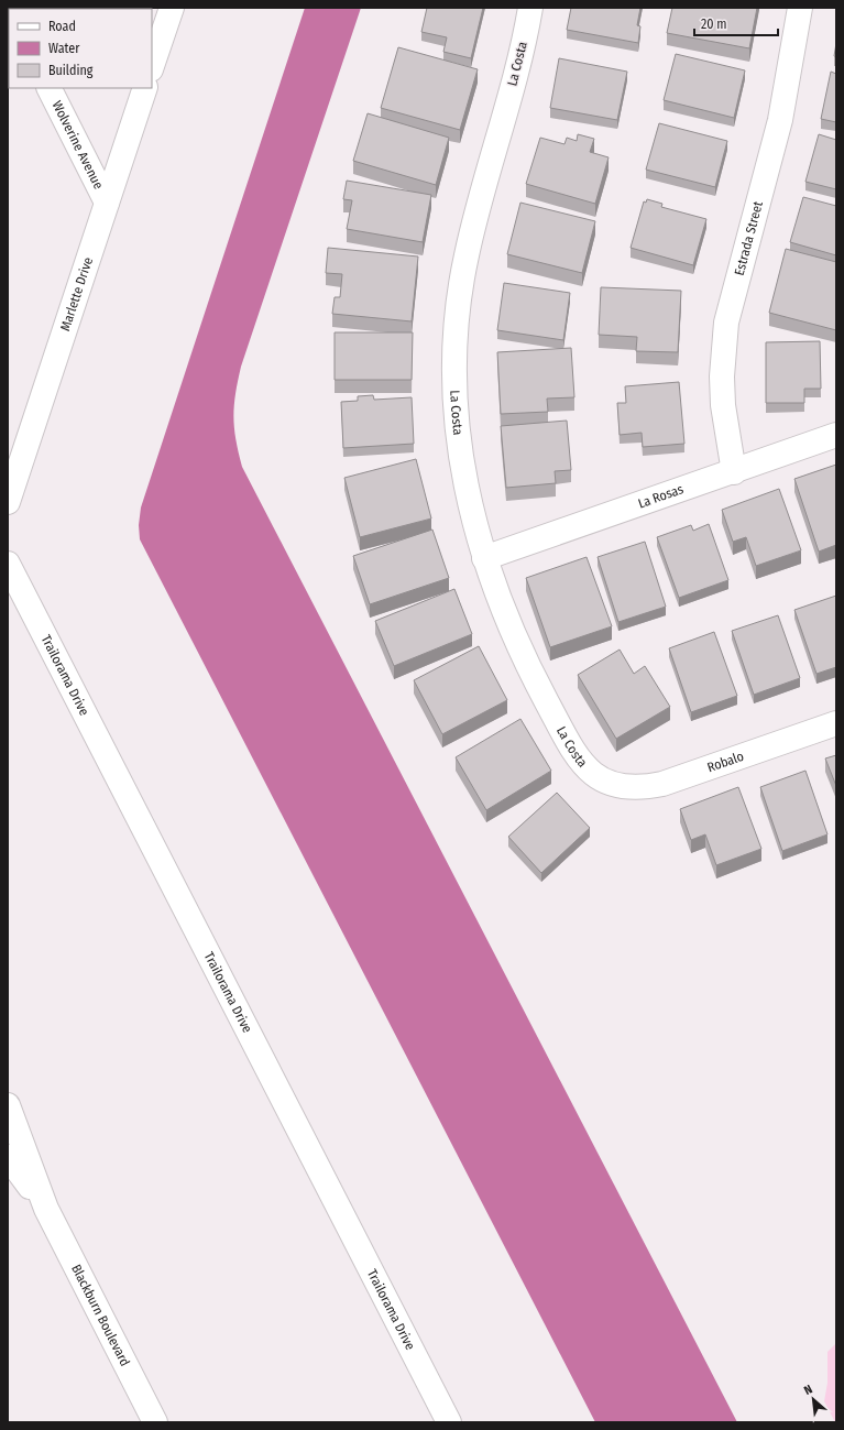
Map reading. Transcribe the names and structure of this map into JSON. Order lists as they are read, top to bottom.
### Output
{
  "streets": {
    "street": [
      "La Costa",
      "Wolverine Avenue",
      "Estrada Street",
      "Marlette Drive",
      "La Rosas",
      "Trailorama Drive",
      "Robalo",
      "Blackburn Boulevard"
    ]
  },
  "crossings": [
    ["La Costa", "La Rosas"],
    ["La Costa", "Robalo"],
    ["Wolverine Avenue", "Marlette Drive"],
    ["Estrada Street", "La Rosas"]
  ],
  "legend": ["Road", "Water", "Building"],
  "scale_bar": "20 m",
  "north": "top left"
}
